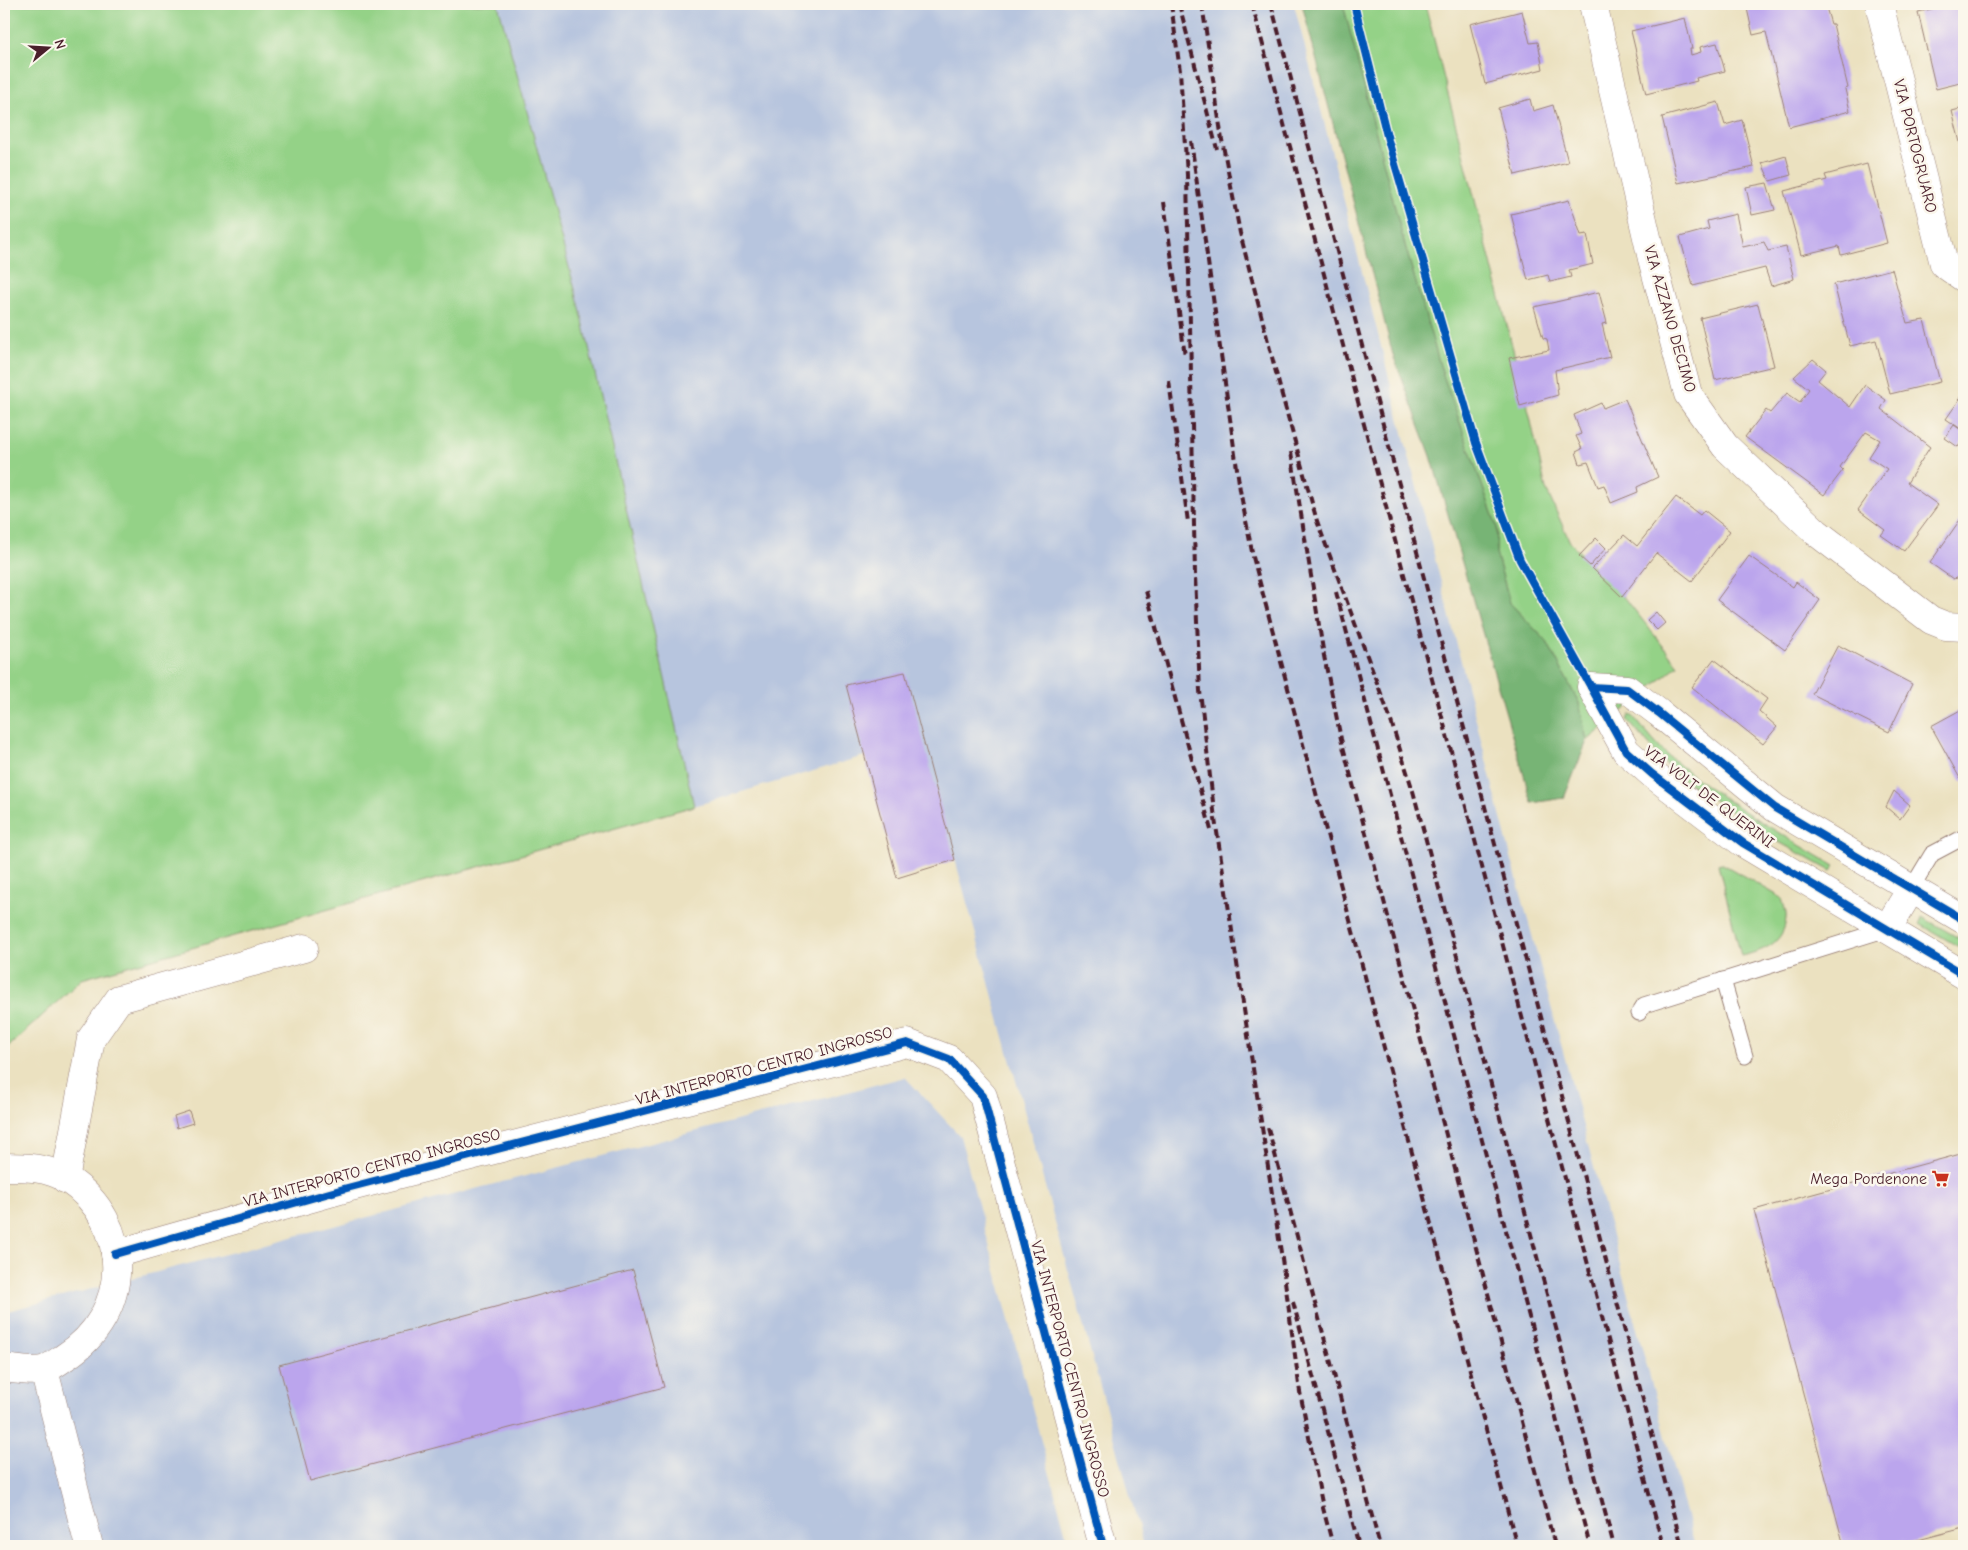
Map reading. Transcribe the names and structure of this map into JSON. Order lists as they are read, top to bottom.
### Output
{
  "streets": {
    "street": [
      "VIA PORTOGRUARO",
      "VIA AZZANO DECIMO",
      "VIA VOLT DE QUERINI",
      "VIA INTERPORTO CENTRO INGROSSO"
    ]
  },
  "places": {
    "supermarket": ["Mega Pordenone"]
  },
  "north": "right"
}
